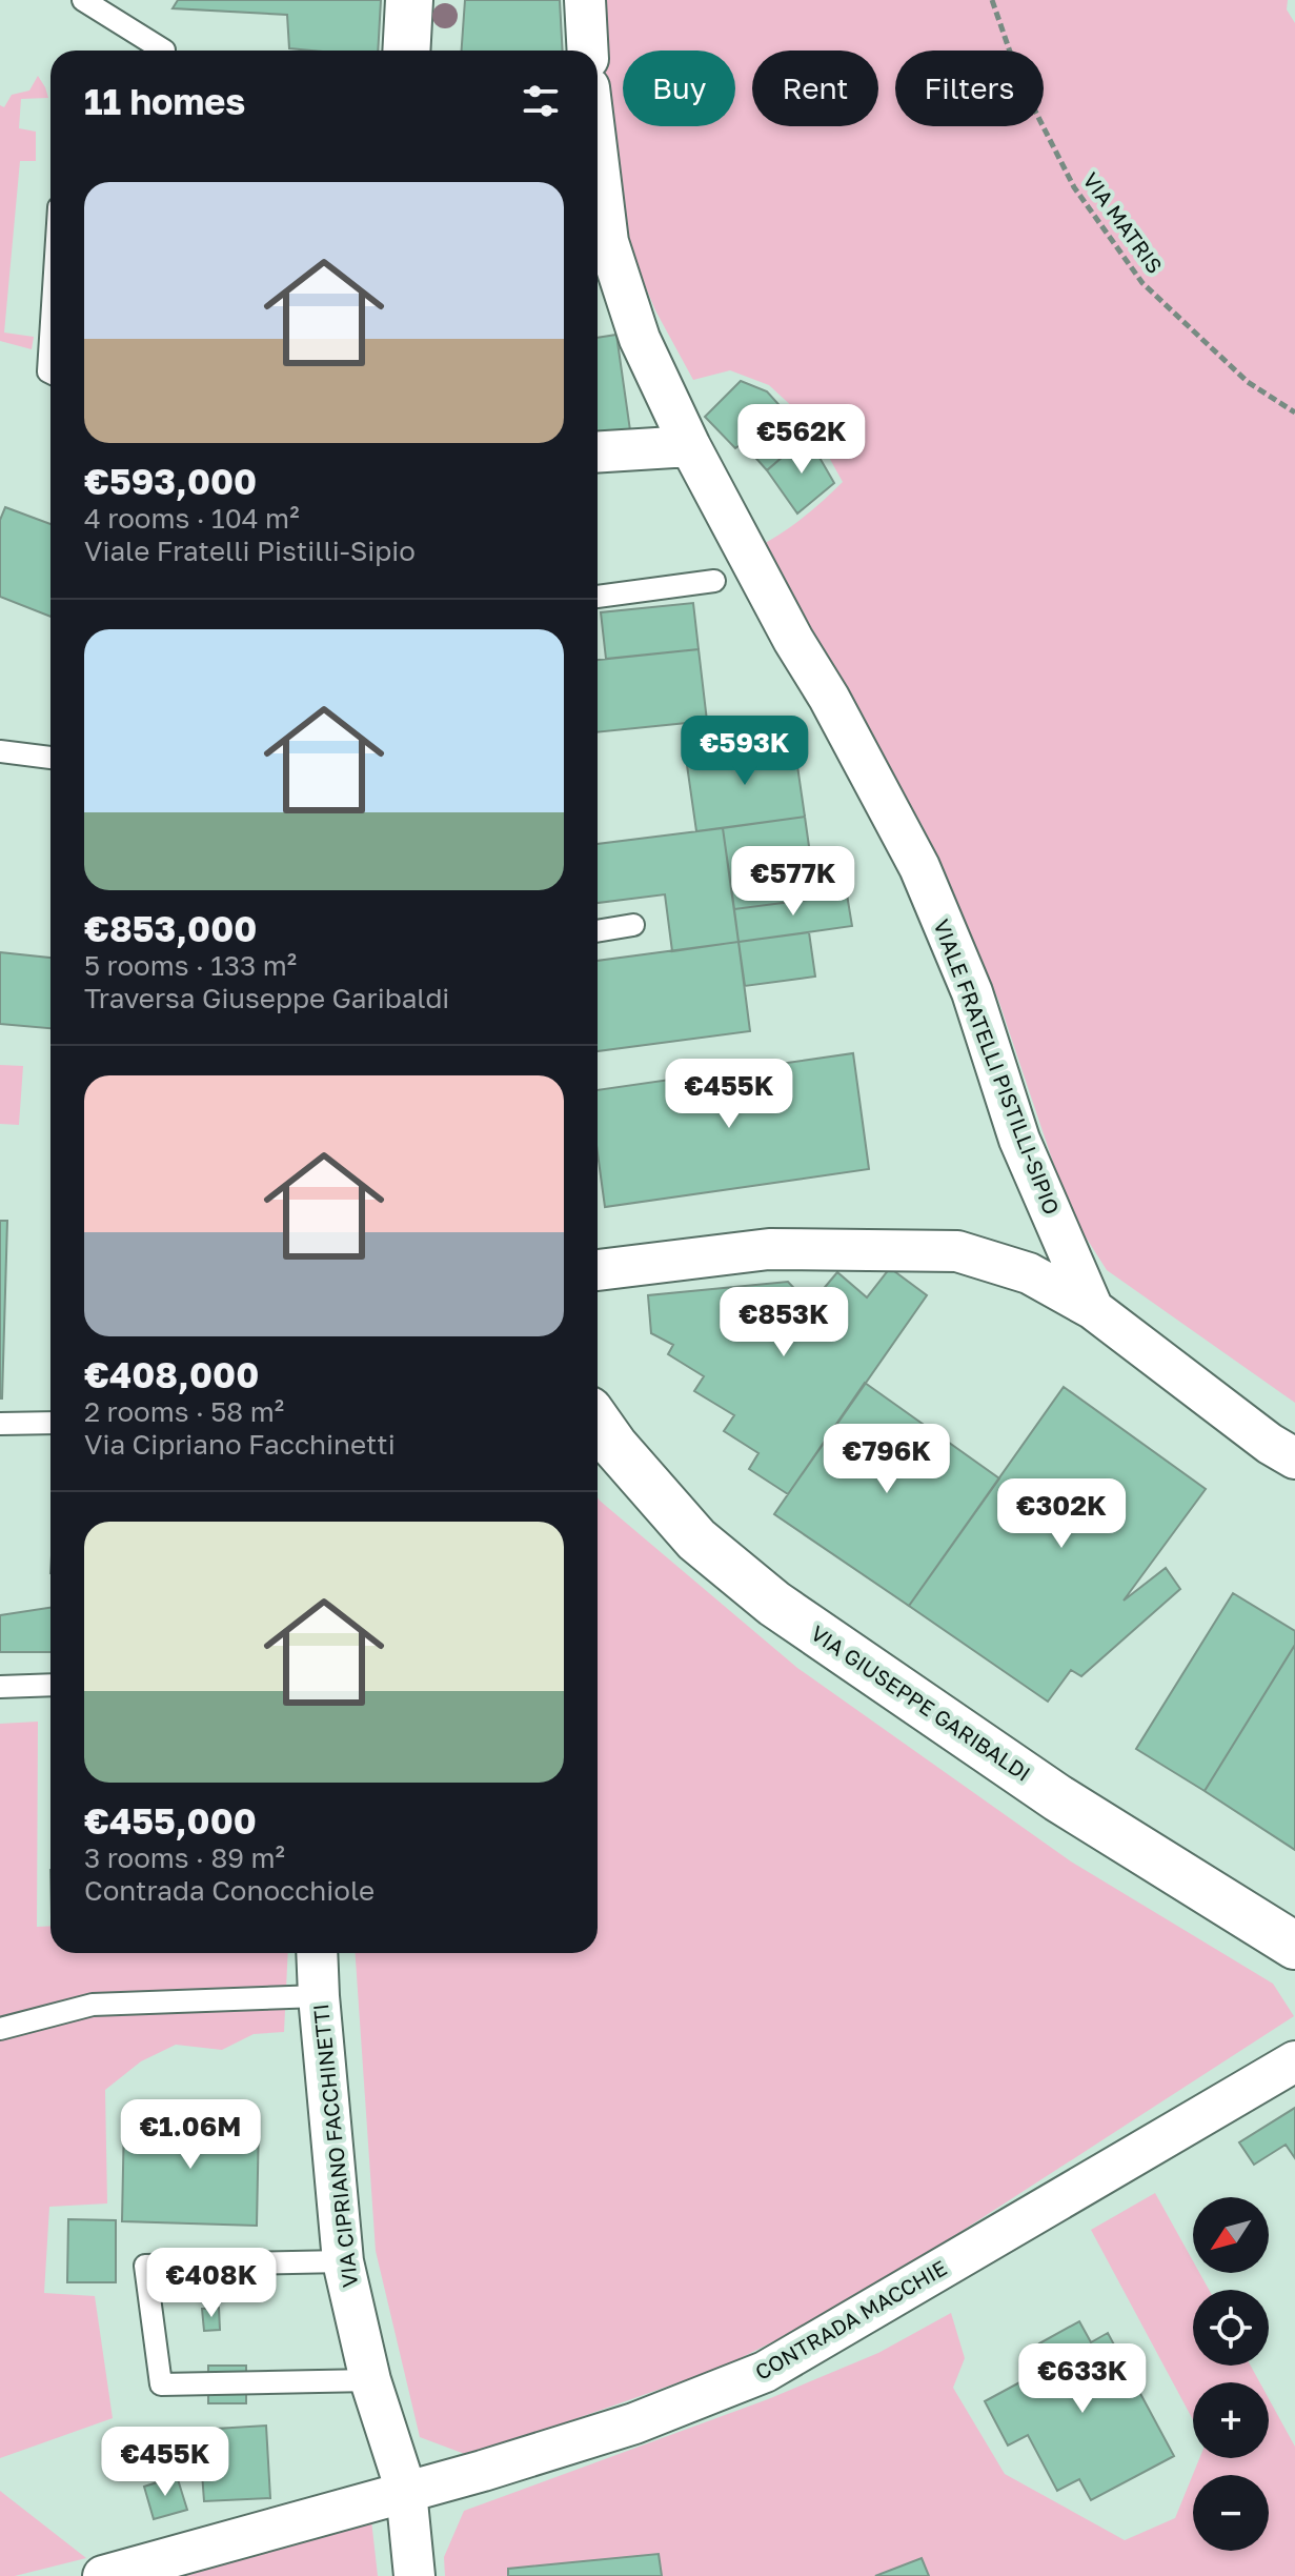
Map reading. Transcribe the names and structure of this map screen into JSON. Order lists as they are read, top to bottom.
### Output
{
  "streets": {
    "main road": ["VIA GIUSEPPE GARIBALDI"],
    "street": ["VIALE FRATELLI PISTILLI-SIPIO", "VIA CIPRIANO FACCHINETTI", "CONTRADA MACCHIE"],
    "path": ["VIA MATRIS"]
  },
  "crossings": [
    ["VIA CIPRIANO FACCHINETTI", "CONTRADA MACCHIE"]
  ],
  "north": "bottom left",
  "page": {
    "chip": ["Buy", "Rent", "Filters"],
    "heading": "11 homes",
    "list": [
      {
        "name": "€593,000",
        "note": "4 rooms · 104 m² · Viale Fratelli Pistilli-Sipio"
      },
      {
        "name": "€853,000",
        "note": "5 rooms · 133 m² · Traversa Giuseppe Garibaldi"
      },
      {
        "name": "€408,000",
        "note": "2 rooms · 58 m² · Via Cipriano Facchinetti"
      },
      {
        "name": "€455,000",
        "note": "3 rooms · 89 m² · Contrada Conocchiole"
      }
    ],
    "price": [
      "€562K",
      "€593K",
      "€577K",
      "€455K",
      "€853K",
      "€796K",
      "€302K",
      "€1.06M",
      "€408K",
      "€633K",
      "€455K"
    ],
    "map_buttons": ["+", "−"]
  }
}
